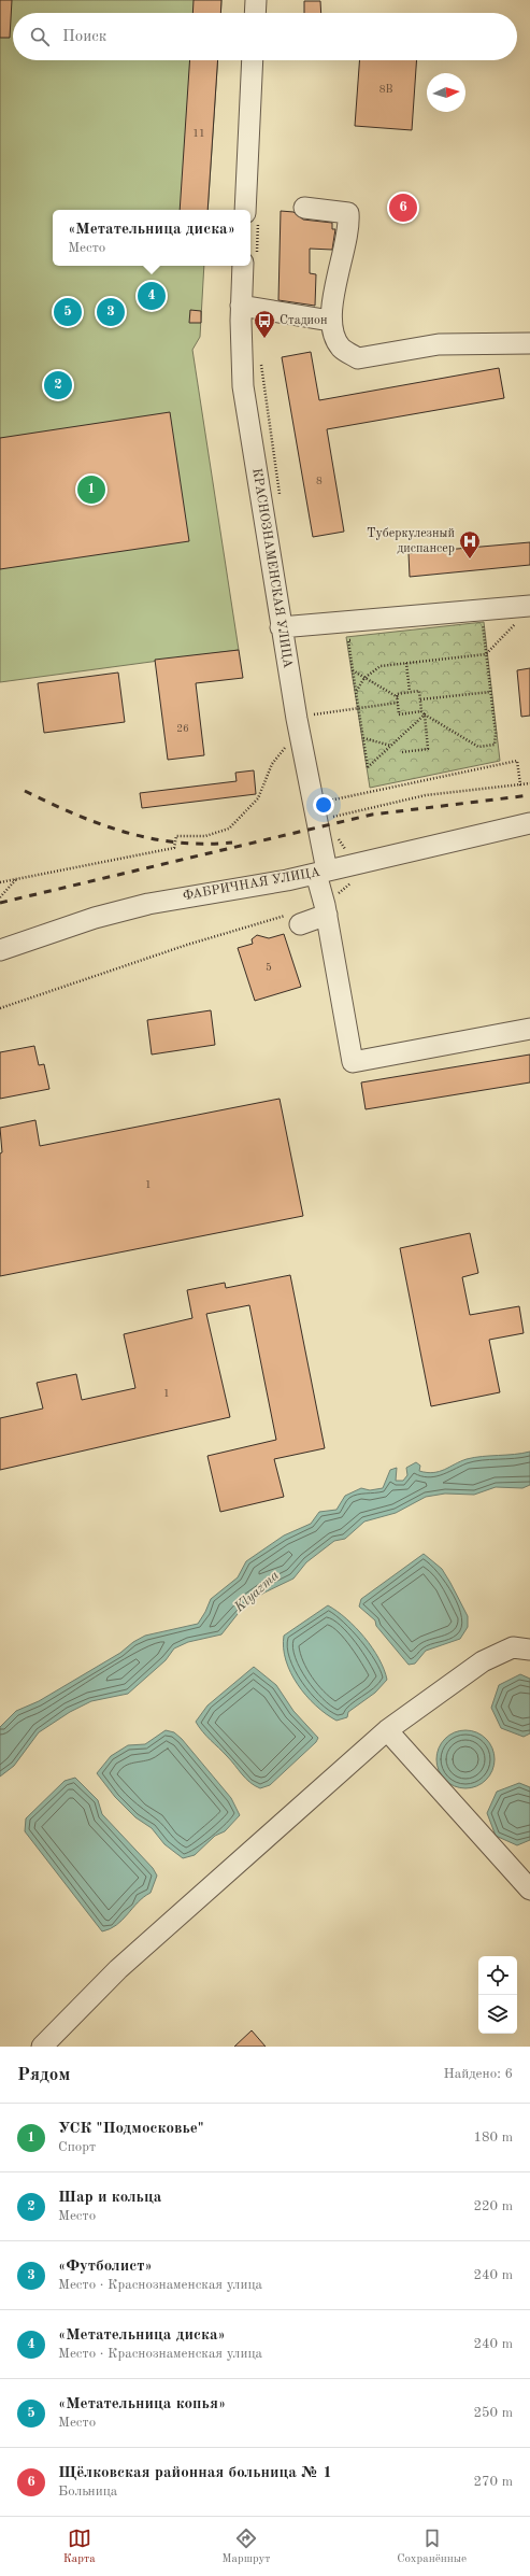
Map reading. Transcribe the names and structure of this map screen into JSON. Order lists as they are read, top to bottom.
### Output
{
  "streets": {
    "street": ["КРАСНОЗНАМЕНСКАЯ УЛИЦА", "ФАБРИЧНАЯ УЛИЦА"]
  },
  "crossings": [
    ["КРАСНОЗНАМЕНСКАЯ УЛИЦА", "ФАБРИЧНАЯ УЛИЦА"]
  ],
  "water": ["Klyazma"],
  "places": {
    "bus stop": ["Стадион"],
    "hospital": ["Туберкулезный диспансер"]
  },
  "house_numbers": [
    "8В",
    "11",
    "8",
    "26",
    "5",
    "1",
    "1"
  ],
  "north": "right",
  "page": {
    "search": "Поиск",
    "pins": [
      "6",
      "4",
      "3",
      "5",
      "2",
      "1"
    ],
    "popup": ["«Метательница диска»", "Место"],
    "heading": ["Рядом", "Найдено: 6"],
    "list": [
      {
        "mark": "1",
        "name": "УСК \"Подмосковье\"",
        "note": "Спорт",
        "value": "180 m"
      },
      {
        "mark": "2",
        "name": "Шар и кольца",
        "note": "Место",
        "value": "220 m"
      },
      {
        "mark": "3",
        "name": "«Футболист»",
        "note": "Место · Краснознаменская улица",
        "value": "240 m"
      },
      {
        "mark": "4",
        "name": "«Метательница диска»",
        "note": "Место · Краснознаменская улица",
        "value": "240 m"
      },
      {
        "mark": "5",
        "name": "«Метательница копья»",
        "note": "Место",
        "value": "250 m"
      },
      {
        "mark": "6",
        "name": "Щёлковская районная больница № 1",
        "note": "Больница",
        "value": "270 m"
      }
    ],
    "nav": ["Карта", "Маршрут", "Сохранённые"]
  }
}
